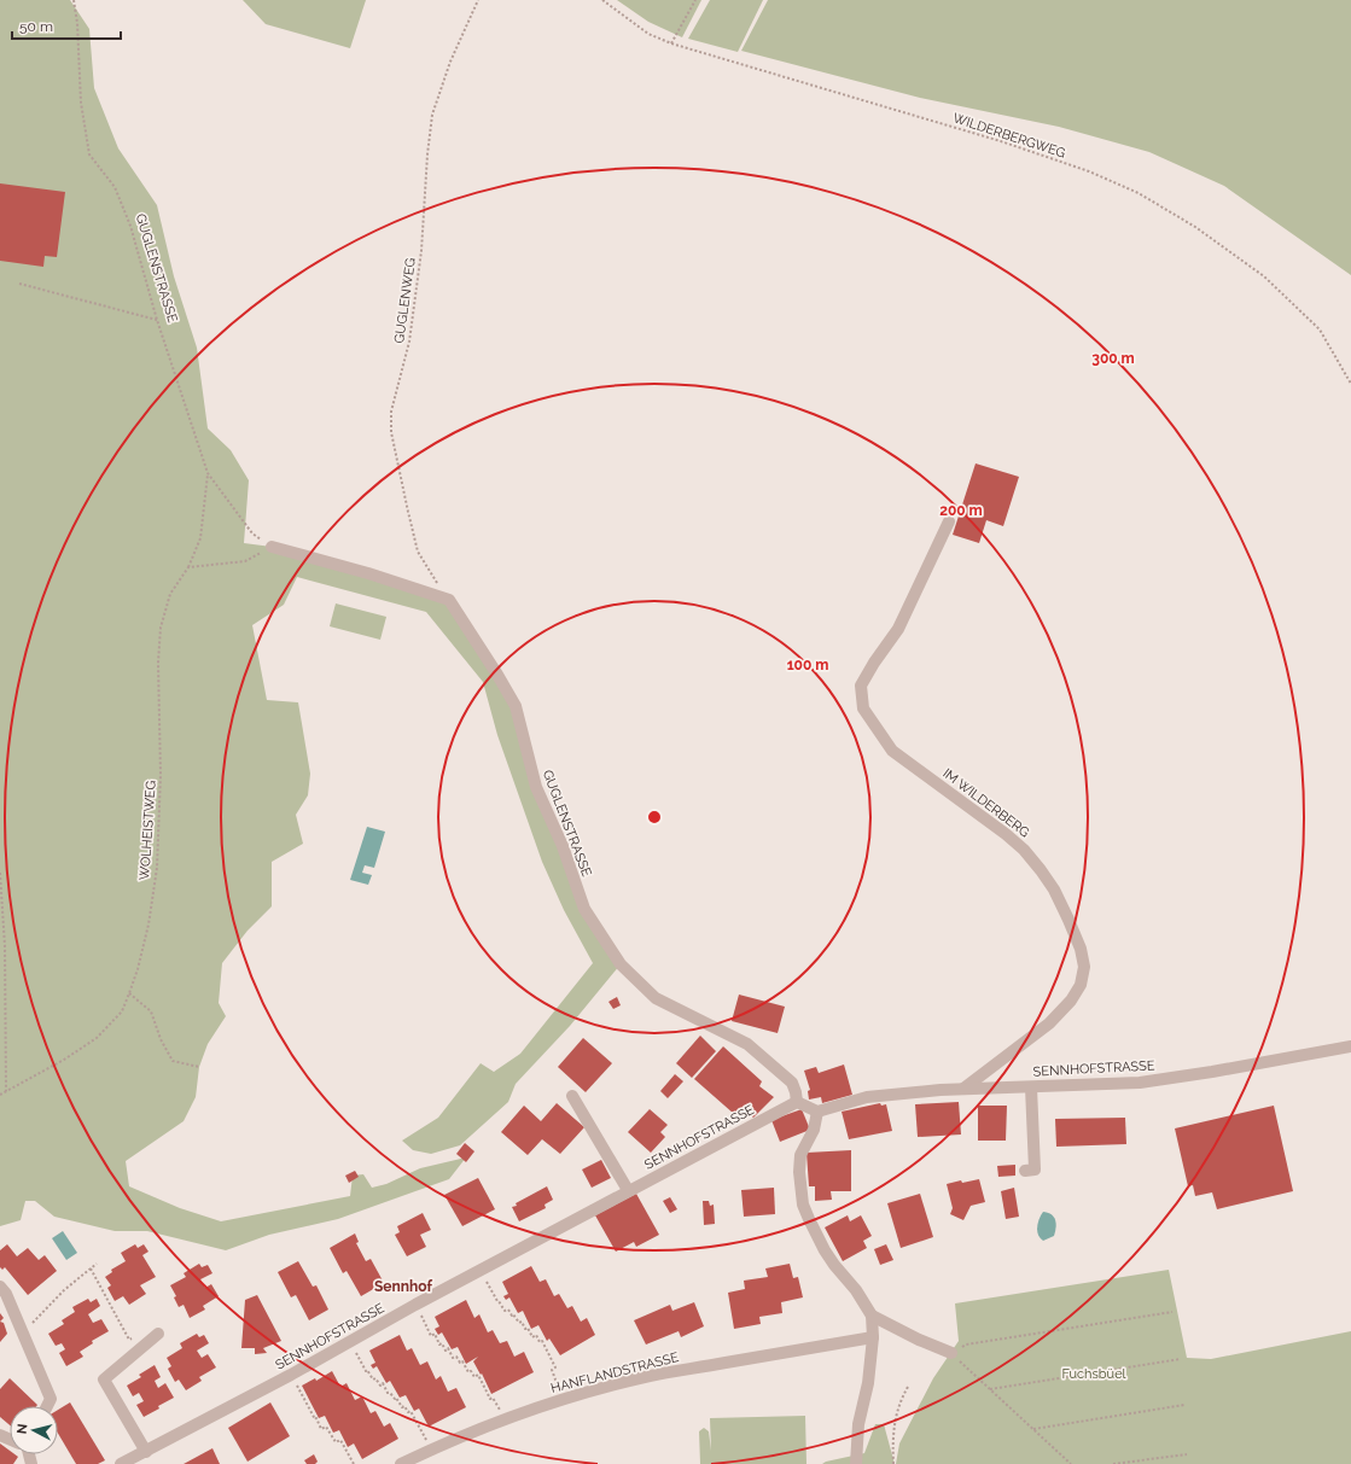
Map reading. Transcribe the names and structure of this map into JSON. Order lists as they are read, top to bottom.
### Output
{
  "streets": {
    "street": [
      "GUGLENSTRASSE",
      "IM WILDERBERG",
      "SENNHOFSTRASSE",
      "HANFLANDSTRASSE"
    ],
    "path": ["WILDERBERGWEG", "GUGLENWEG", "WOLHEISTWEG"]
  },
  "crossings": [
    ["GUGLENSTRASSE", "GUGLENWEG"],
    ["GUGLENSTRASSE", "WOLHEISTWEG"],
    ["GUGLENSTRASSE", "SENNHOFSTRASSE"],
    ["IM WILDERBERG", "SENNHOFSTRASSE"]
  ],
  "districts": ["Sennhof"],
  "parks": ["Fuchsbüel"],
  "scale_bar": "50 m",
  "north": "left",
  "rings": ["300 m", "200 m", "100 m"]
}
